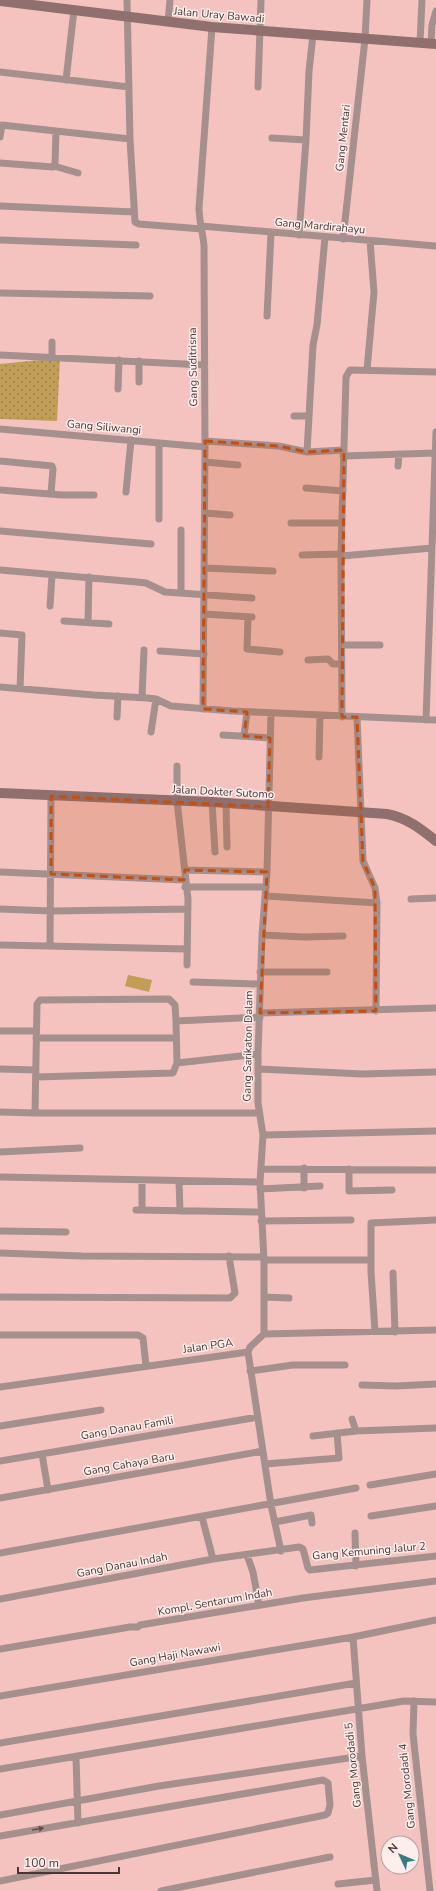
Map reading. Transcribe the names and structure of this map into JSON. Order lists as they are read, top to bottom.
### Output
{
  "streets": {
    "street": [
      "Jalan Uray Bawadi",
      "Gang Mentari",
      "Gang Mardirahayu",
      "Gang Suditrisna",
      "Gang Siliwangi",
      "Jalan Dokter Sutomo",
      "Gang Sarikaton Dalam",
      "Jalan PGA",
      "Gang Danau Famili",
      "Gang Cahaya Baru",
      "Gang Kemuning Jalur 2",
      "Gang Danau Indah",
      "Kompl. Sentarum Indah",
      "Gang Haji Nawawi",
      "Gang Morodadi 5",
      "Gang Morodadi 4"
    ]
  },
  "crossings": [
    ["Jalan Uray Bawadi", "Gang Mentari"],
    ["Jalan Uray Bawadi", "Gang Suditrisna"],
    ["Gang Mentari", "Gang Mardirahayu"],
    ["Gang Mardirahayu", "Gang Suditrisna"],
    ["Gang Suditrisna", "Gang Siliwangi"],
    ["Jalan Dokter Sutomo", "Gang Sarikaton Dalam"],
    ["Gang Sarikaton Dalam", "Jalan PGA"],
    ["Gang Kemuning Jalur 2", "Gang Danau Indah"],
    ["Gang Haji Nawawi", "Gang Morodadi 5"]
  ],
  "scale_bar": "100 m",
  "north": "top left"
}
